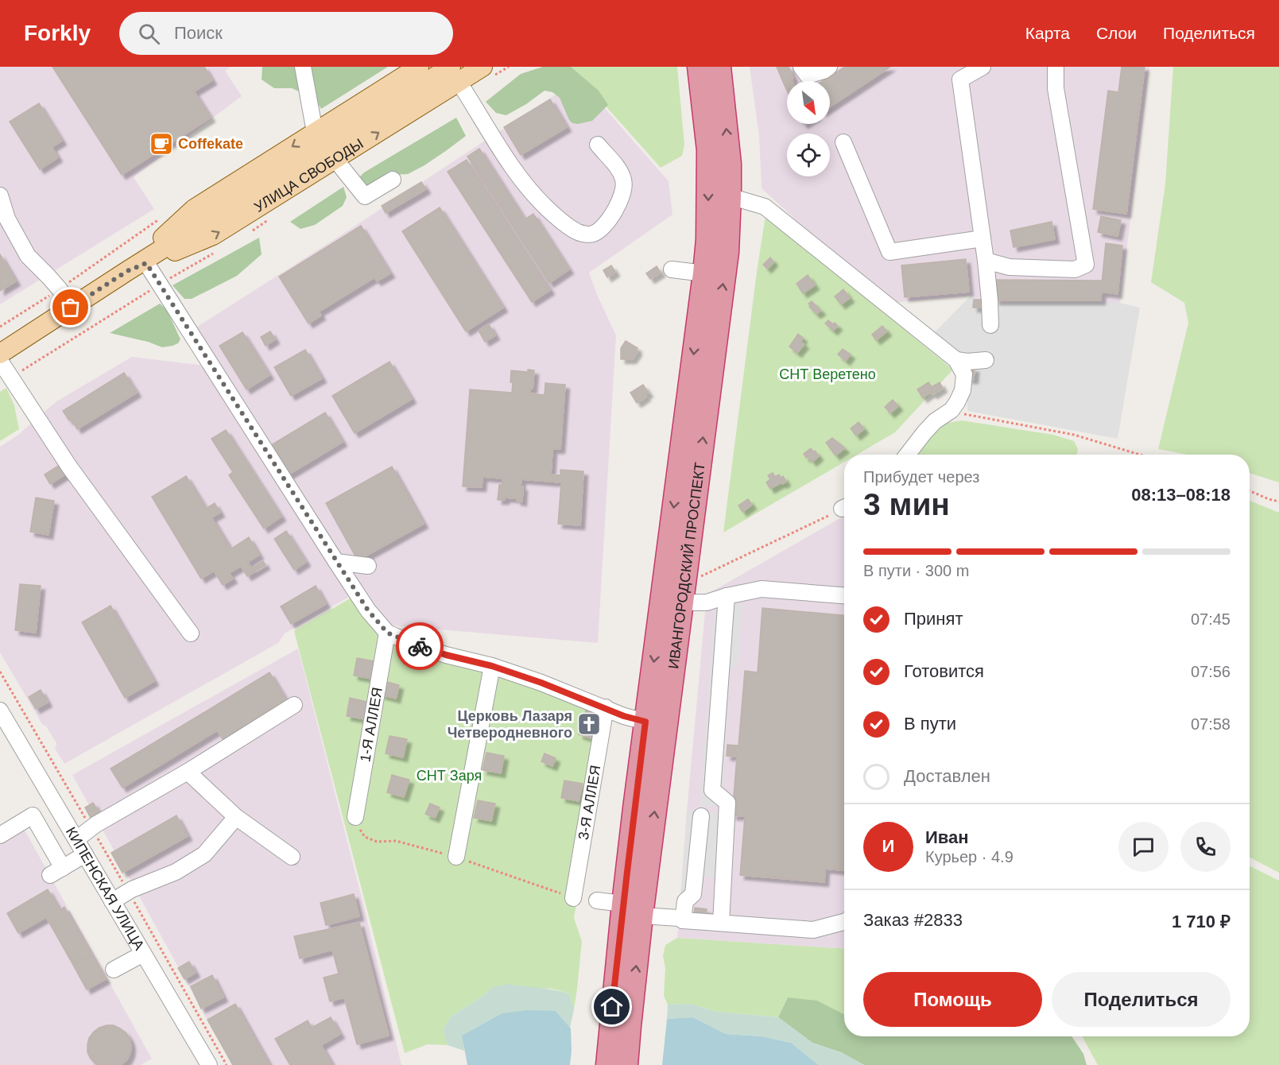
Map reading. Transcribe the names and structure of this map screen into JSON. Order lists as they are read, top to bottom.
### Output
{
  "streets": {
    "highway": ["ИВАНГОРОДСКИЙ ПРОСПЕКТ"],
    "main road": ["УЛИЦА СВОБОДЫ"],
    "street": ["1-Я АЛЛЕЯ", "3-Я АЛЛЕЯ", "КИПЕНСКАЯ УЛИЦА"]
  },
  "parks": ["СНТ Веретено", "СНТ Заря"],
  "places": {
    "cafe": ["Coffekate"],
    "church": ["Церковь Лазаря Четверодневного"]
  },
  "north": "bottom right",
  "page": {
    "header": "Forkly",
    "search": "Поиск",
    "nav": ["Карта", "Слои", "Поделиться"],
    "heading": ["3 мин", "Прибудет через", "08:13–08:18"],
    "panel": [
      "Иван",
      "Курьер · 4.9",
      "Заказ #2833",
      "1 710 ₽"
    ],
    "bar": "В пути · 300 m",
    "list": [
      ["Принят", "07:45"],
      ["Готовится", "07:56"],
      ["В пути", "07:58"],
      "Доставлен"
    ],
    "round": "И",
    "buttons": ["Помощь", "Поделиться"]
  }
}
